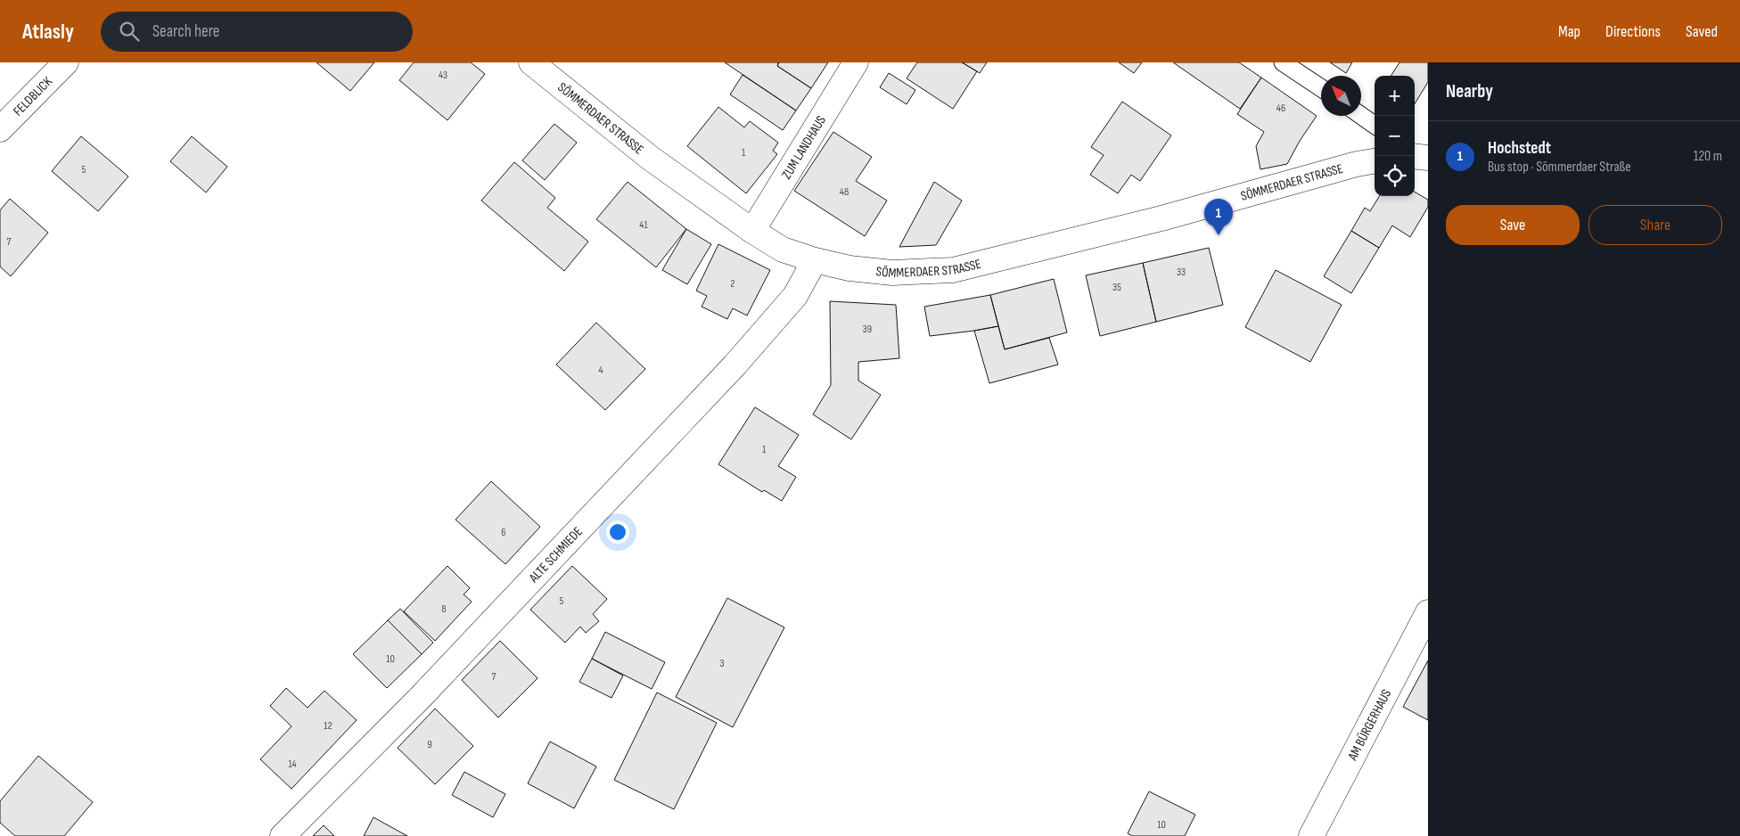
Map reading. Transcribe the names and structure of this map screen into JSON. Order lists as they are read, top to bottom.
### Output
{
  "streets": {
    "street": [
      "FELDBLICK",
      "SÖMMERDAER STRASSE",
      "ZUM LANDHAUS",
      "ALTE SCHMIEDE",
      "AM BÜRGERHAUS"
    ]
  },
  "crossings": [
    ["SÖMMERDAER STRASSE", "ZUM LANDHAUS"],
    ["SÖMMERDAER STRASSE", "ALTE SCHMIEDE"]
  ],
  "house_numbers": [
    "43",
    "46",
    "1",
    "5",
    "48",
    "41",
    "7",
    "33",
    "2",
    "35",
    "39",
    "4",
    "1",
    "6",
    "5",
    "8",
    "10",
    "3",
    "7",
    "12",
    "9",
    "14",
    "10"
  ],
  "north": "top left",
  "page": {
    "header": "Atlasly",
    "search": "Search here",
    "nav": ["Map", "Directions", "Saved"],
    "heading": "Nearby",
    "map_buttons": ["+", "−"],
    "list": [
      {
        "mark": "1",
        "name": "Hochstedt",
        "note": "Bus stop · Sömmerdaer Straße",
        "value": "120 m"
      }
    ],
    "buttons": ["Save", "Share"],
    "pins": "1"
  }
}
